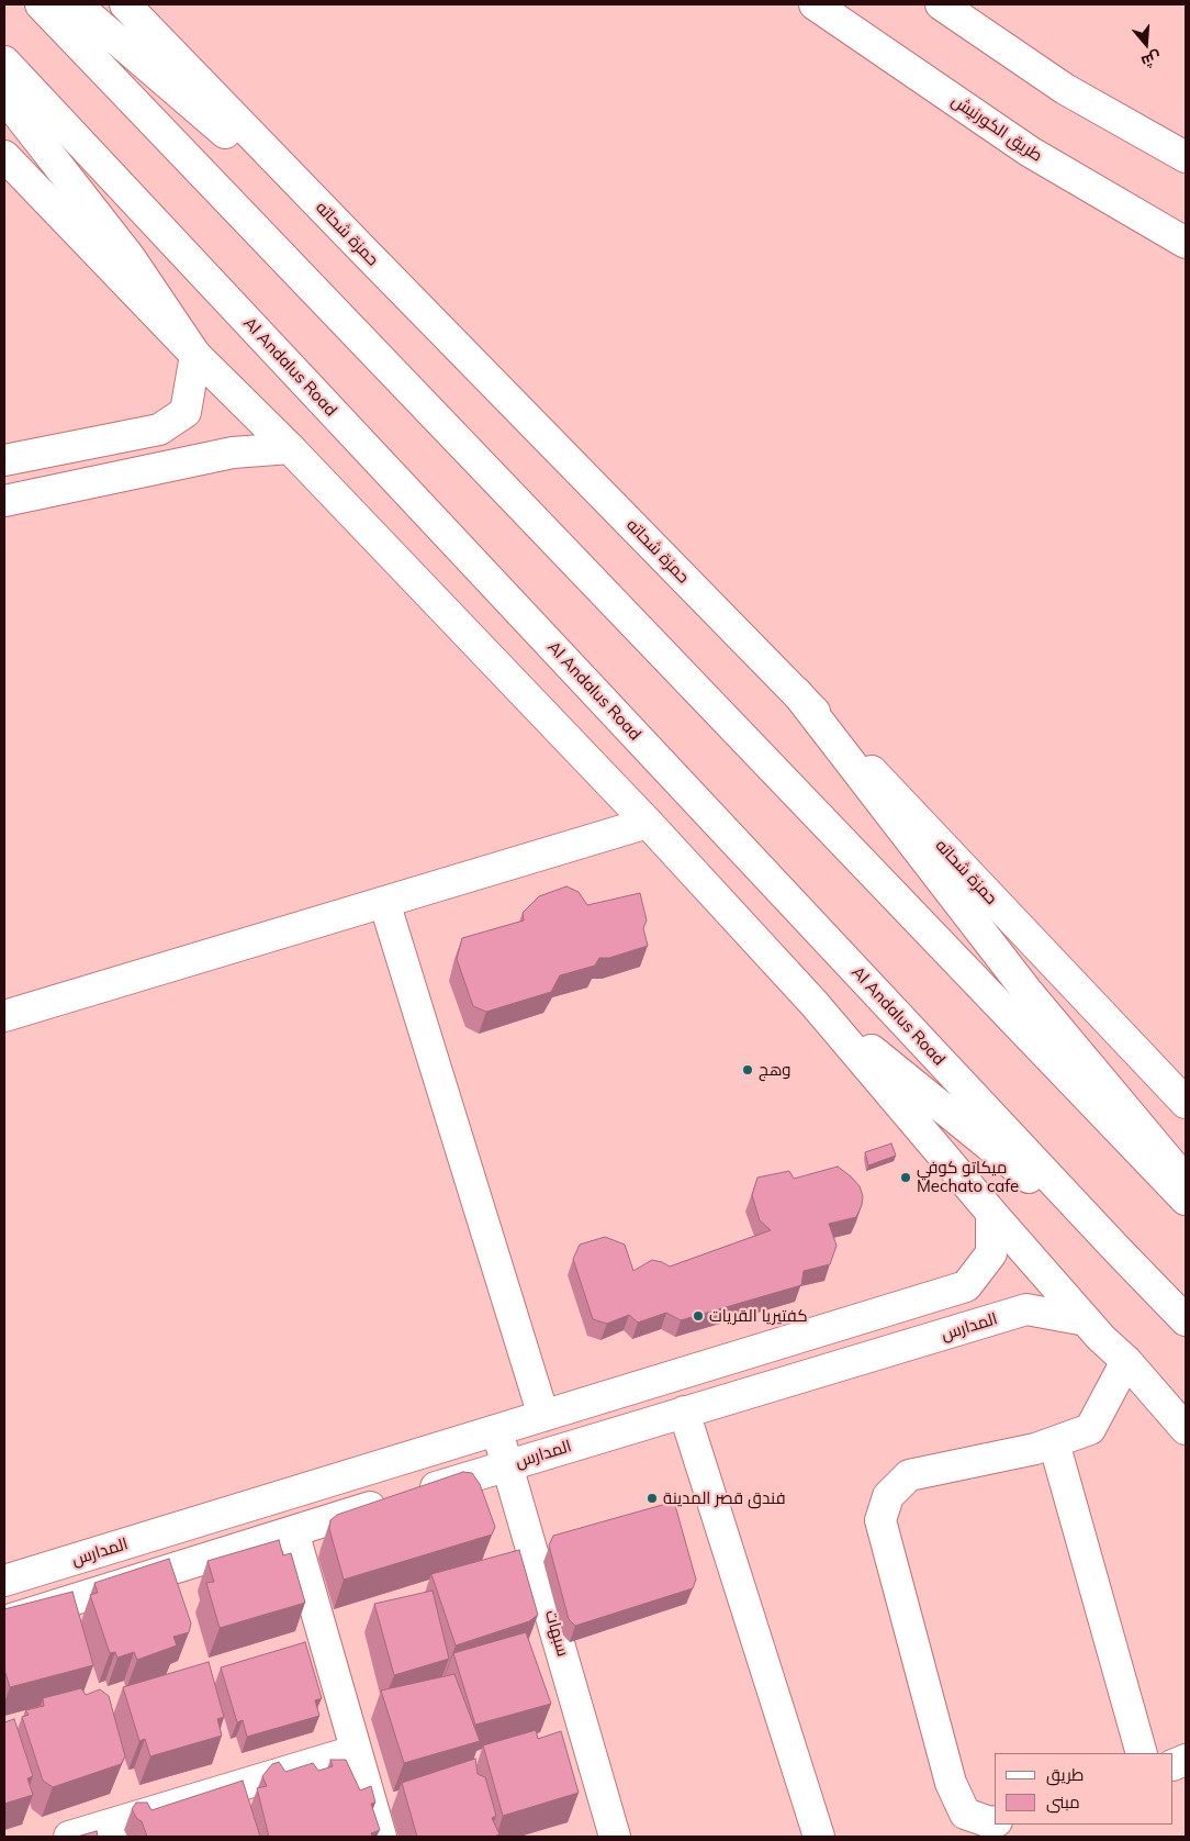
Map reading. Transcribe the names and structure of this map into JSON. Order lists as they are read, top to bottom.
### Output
{
  "streets": {
    "main road": [
      "طريق الكورنيش",
      "حمزة شحاته",
      "Al Andalus Road",
      "المدارس",
      "سبهات"
    ]
  },
  "crossings": [
    ["المدارس", "سبهات"]
  ],
  "places": [
    "وهج",
    "ميكاتو كوفي Mechato cafe",
    "كفتيريا القريات",
    "فندق قصر المدينة"
  ],
  "legend": ["طريق", "مبنى"],
  "north": "bottom"
}
